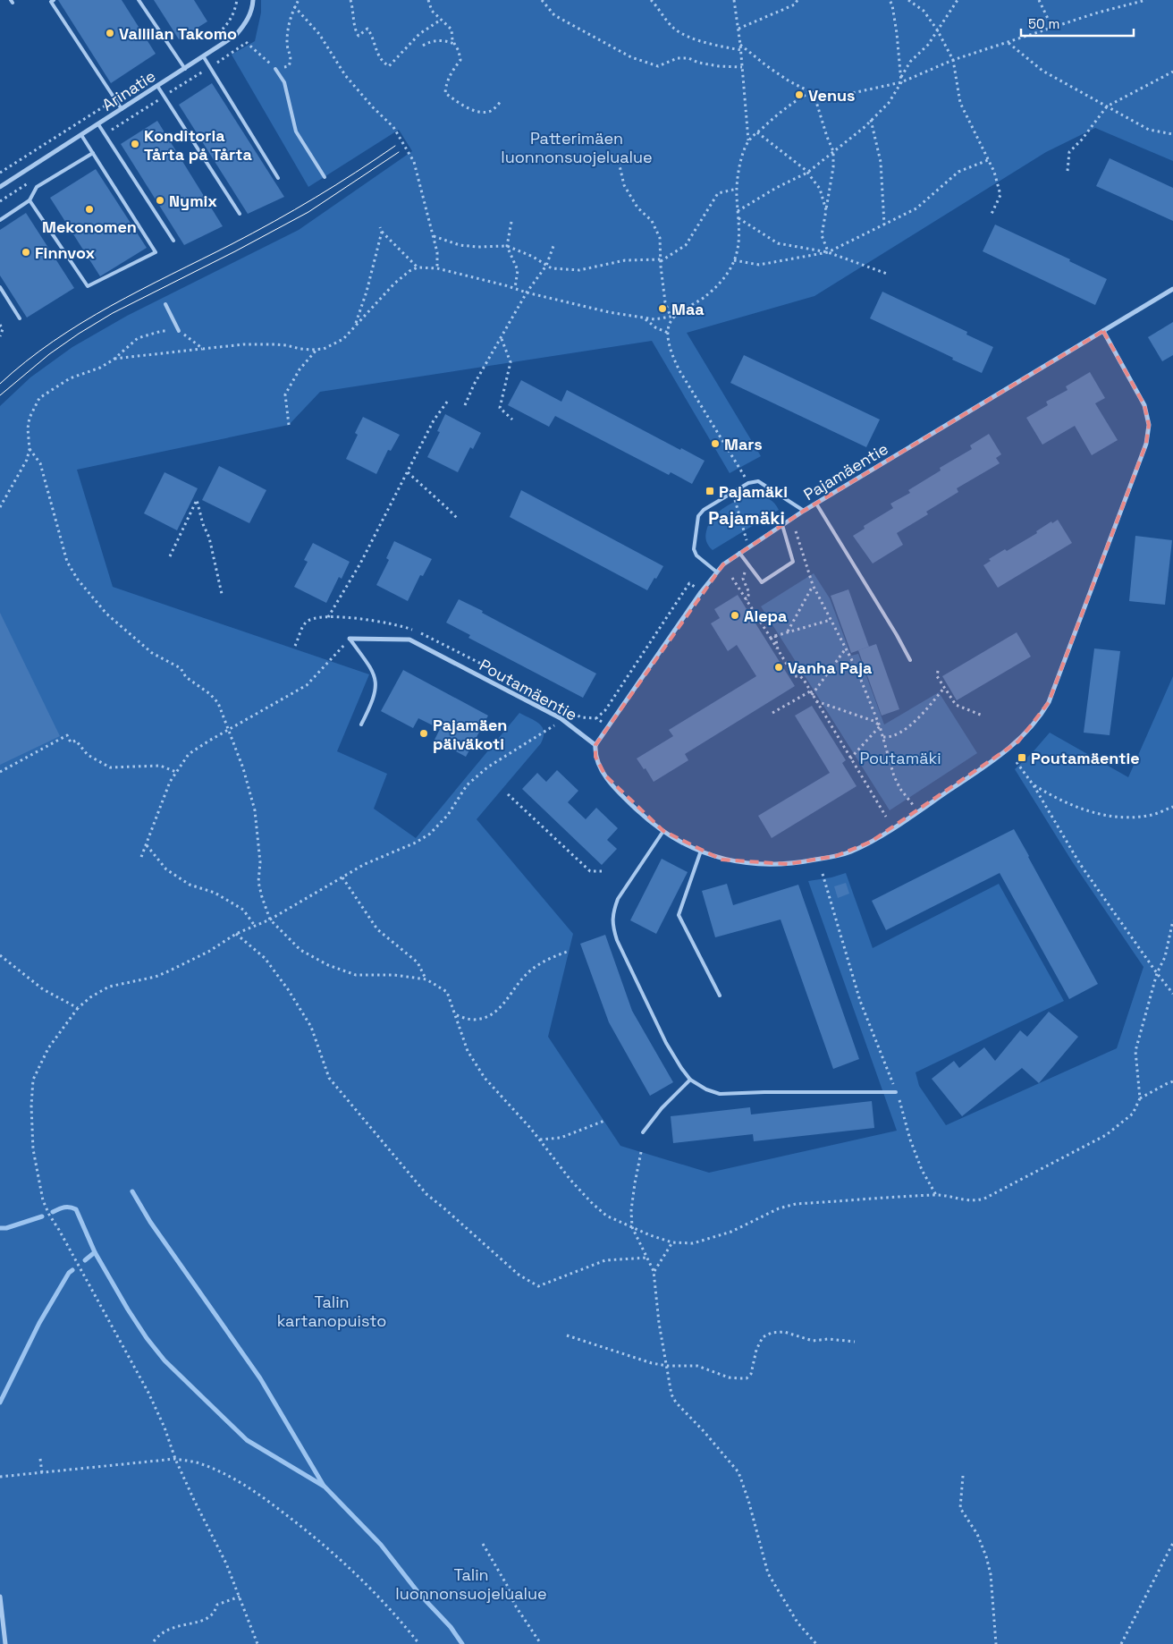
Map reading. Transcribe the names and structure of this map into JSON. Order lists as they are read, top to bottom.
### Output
{
  "streets": {
    "street": ["Arinatie", "Pajamäentie", "Poutamäentie"]
  },
  "crossings": [
    ["Pajamäentie", "Poutamäentie"]
  ],
  "districts": ["Pajamäki"],
  "parks": [
    "Patterimäen luonnonsuojelualue",
    "Poutamäki",
    "Talin kartanopuisto",
    "Talin luonnonsuojelualue"
  ],
  "places": {
    "other": [
      "Vallilan Takomo",
      "Venus",
      "Konditoria Tårta på Tårta",
      "Nymix",
      "Mekonomen",
      "Finnvox",
      "Maa",
      "Mars",
      "Alepa",
      "Vanha Paja",
      "Pajamäen päiväkoti"
    ],
    "transit": ["Pajamäki", "Poutamäentie"]
  },
  "scale_bar": "50 m"
}
